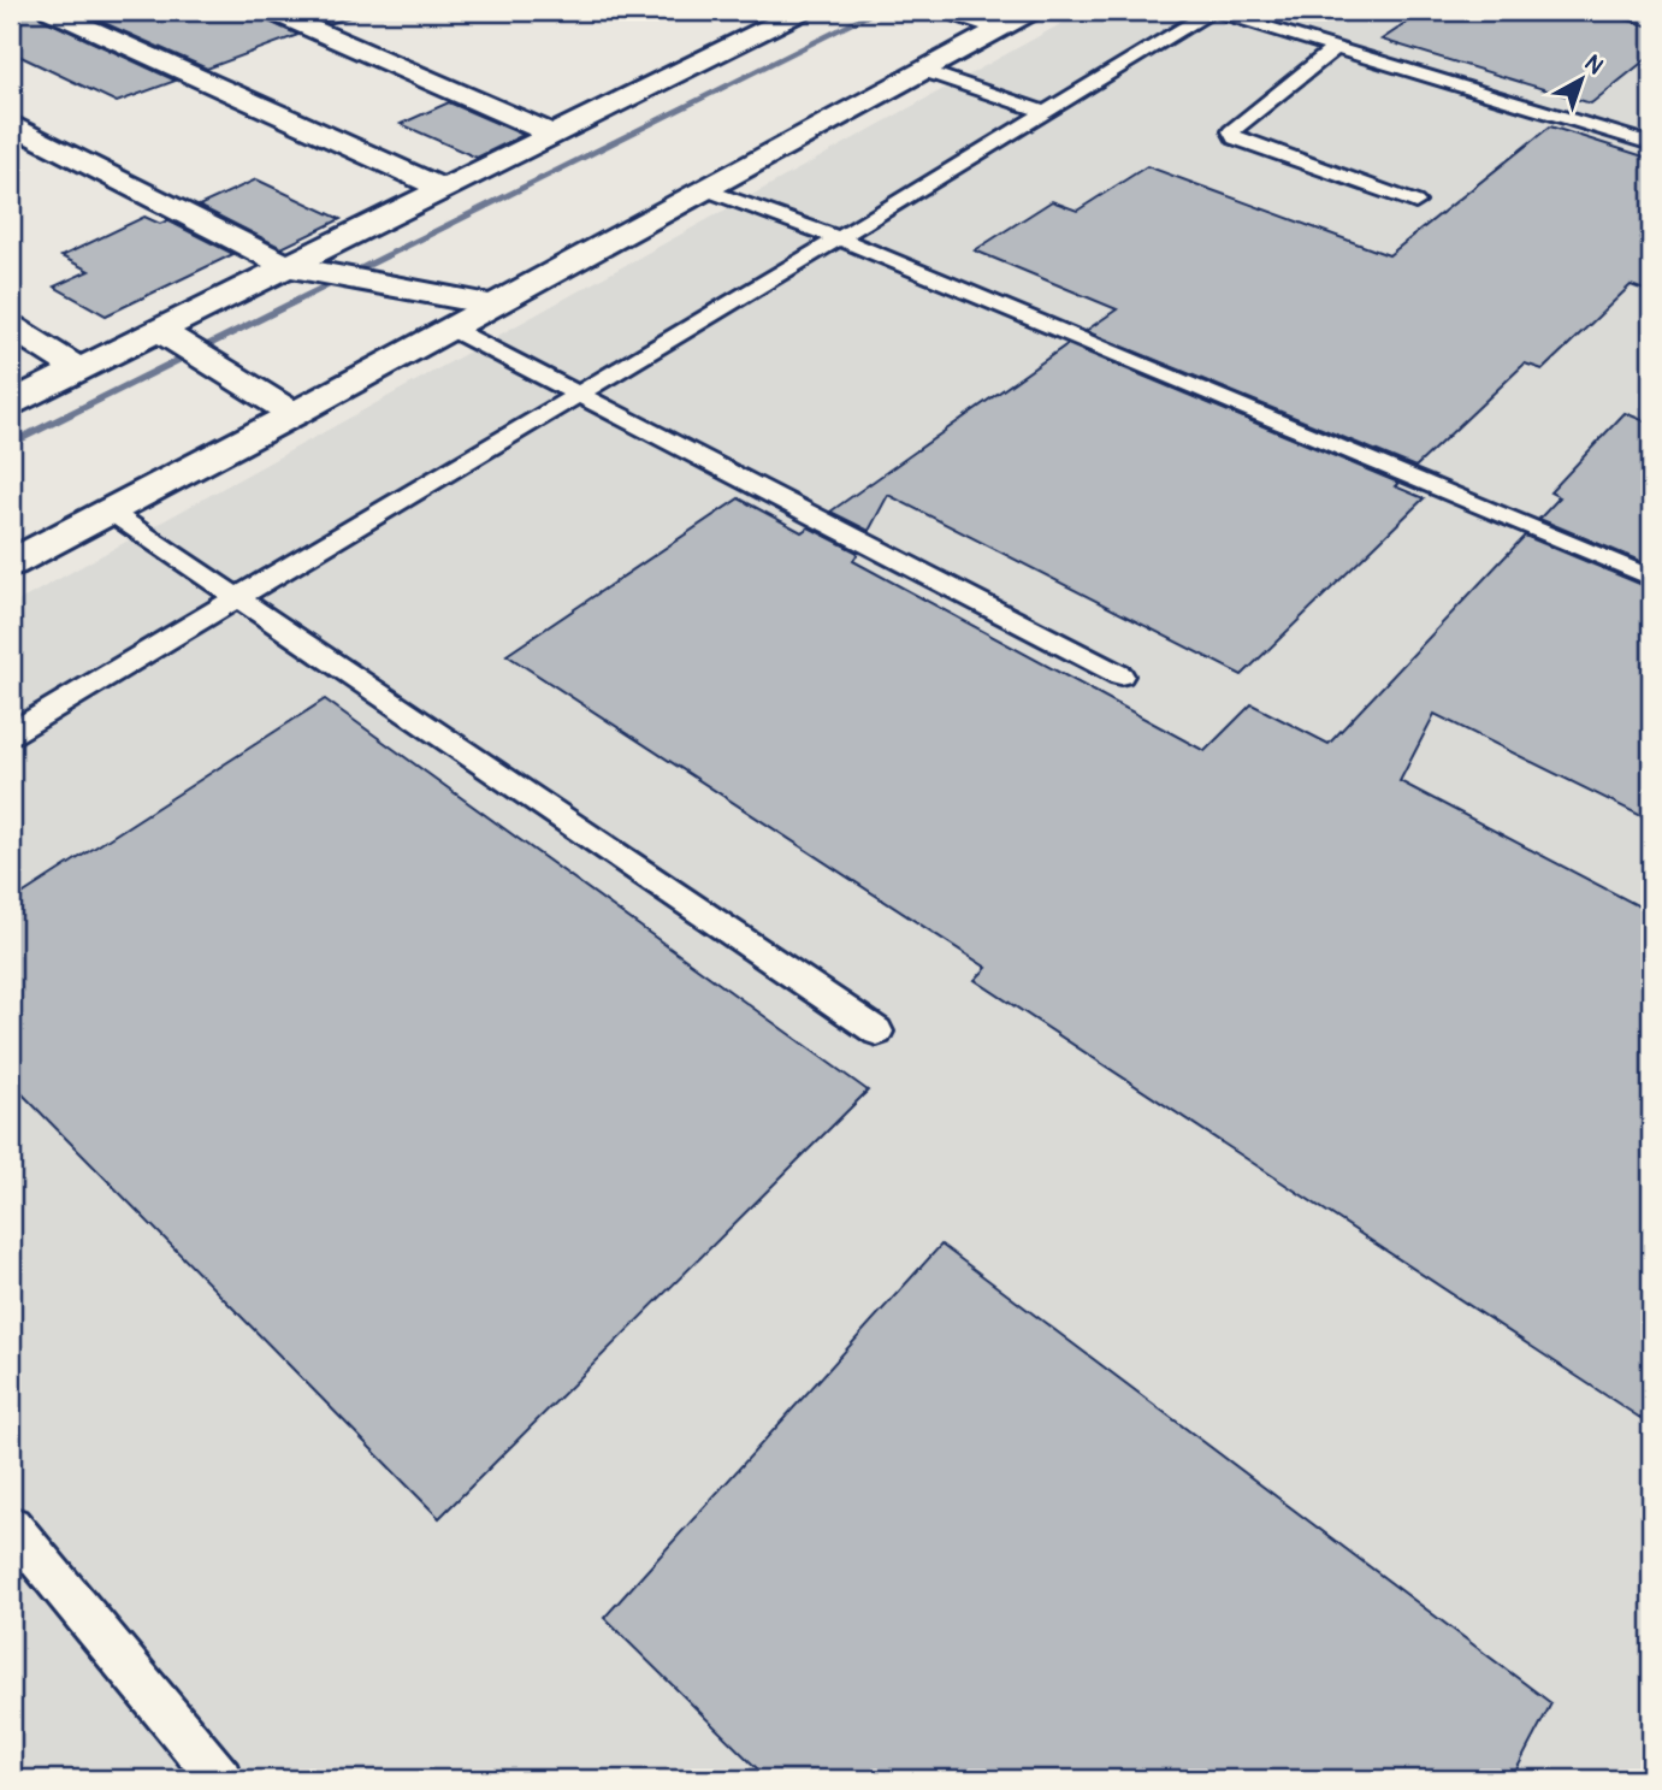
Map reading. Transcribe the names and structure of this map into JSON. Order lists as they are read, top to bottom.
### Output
{
  "north": "top right"
}
